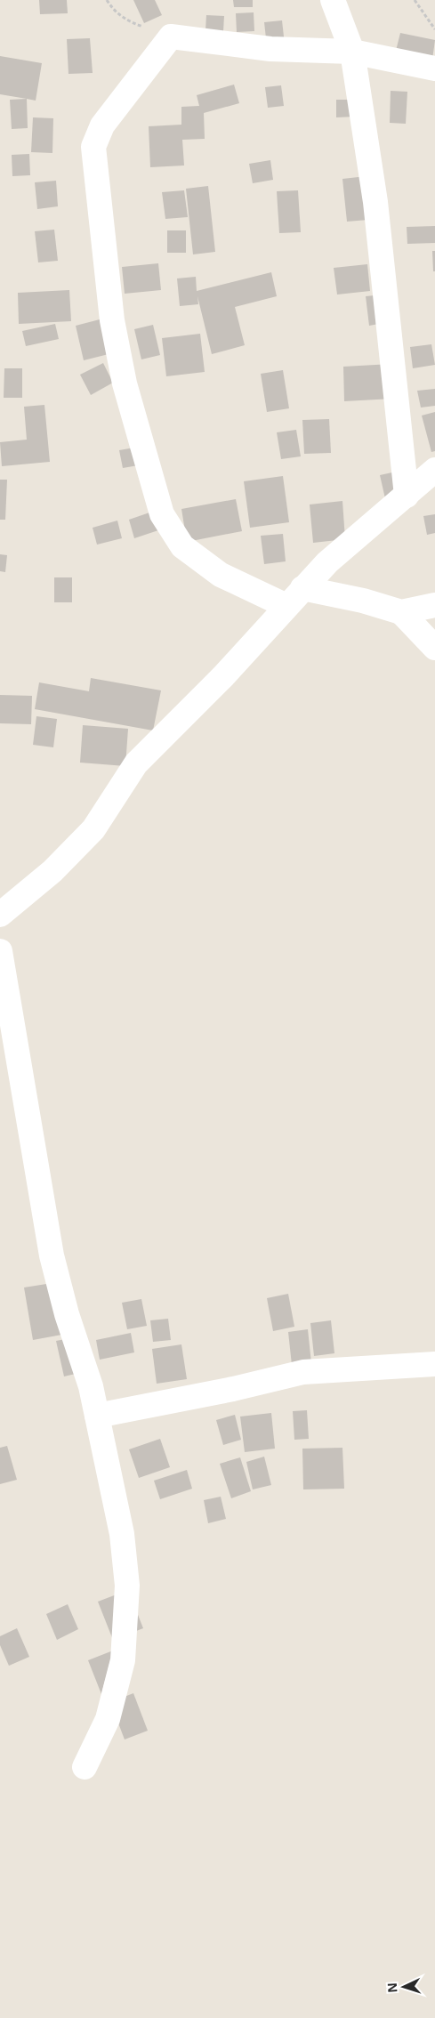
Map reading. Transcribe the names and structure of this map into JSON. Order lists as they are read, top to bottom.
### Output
{
  "north": "left"
}
